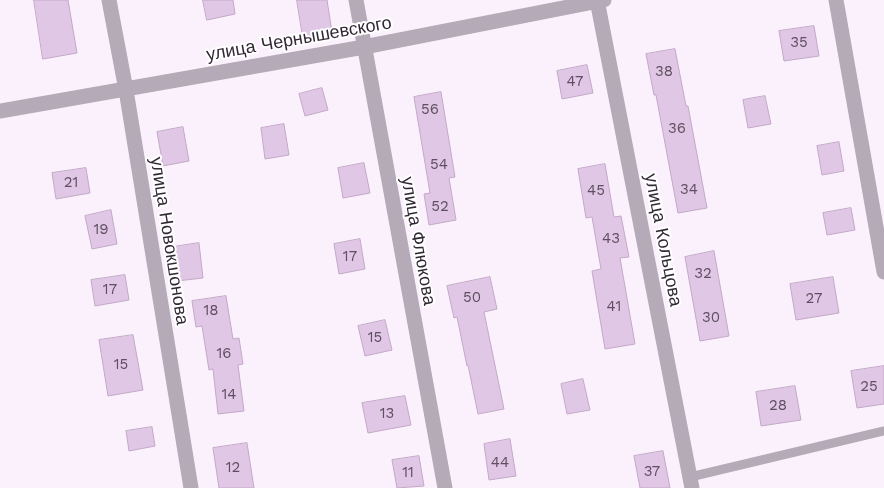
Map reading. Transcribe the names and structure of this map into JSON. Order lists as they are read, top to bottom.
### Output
{
  "streets": {
    "street": [
      "улица Чернышевского",
      "улица Кольцова",
      "улица Новокшонова",
      "улица Флюкова"
    ]
  },
  "crossings": [
    ["улица Чернышевского", "улица Кольцова"],
    ["улица Чернышевского", "улица Новокшонова"],
    ["улица Чернышевского", "улица Флюкова"]
  ],
  "house_numbers": [
    "35",
    "38",
    "47",
    "56",
    "36",
    "54",
    "21",
    "34",
    "45",
    "52",
    "19",
    "43",
    "17",
    "32",
    "17",
    "50",
    "27",
    "41",
    "18",
    "30",
    "15",
    "16",
    "15",
    "25",
    "14",
    "28",
    "13",
    "44",
    "12",
    "37",
    "11"
  ]
}
